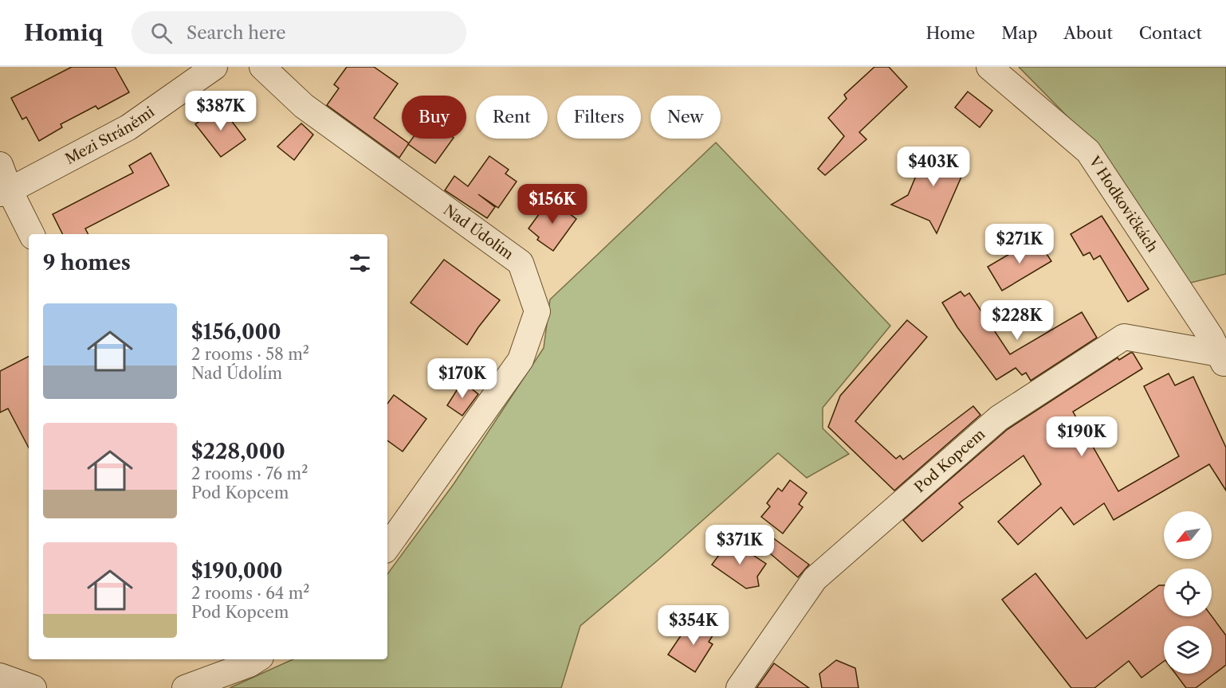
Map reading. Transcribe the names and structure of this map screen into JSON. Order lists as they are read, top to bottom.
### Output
{
  "streets": {
    "street": [
      "Mezi Stráněmi",
      "V Hodkovičkách",
      "Nad Údolím",
      "Pod Kopcem"
    ]
  },
  "crossings": [
    ["V Hodkovičkách", "Pod Kopcem"]
  ],
  "north": "bottom left",
  "page": {
    "header": "Homiq",
    "search": "Search here",
    "nav": [
      "Home",
      "Map",
      "About",
      "Contact"
    ],
    "price": [
      "$387K",
      "$403K",
      "$156K",
      "$271K",
      "$228K",
      "$170K",
      "$190K",
      "$371K",
      "$354K"
    ],
    "chip": [
      "Buy",
      "Rent",
      "Filters",
      "New"
    ],
    "heading": "9 homes",
    "list": [
      {
        "name": "$156,000",
        "note": "2 rooms · 58 m² · Nad Údolím"
      },
      {
        "name": "$228,000",
        "note": "2 rooms · 76 m² · Pod Kopcem"
      },
      {
        "name": "$190,000",
        "note": "2 rooms · 64 m² · Pod Kopcem"
      }
    ]
  }
}
